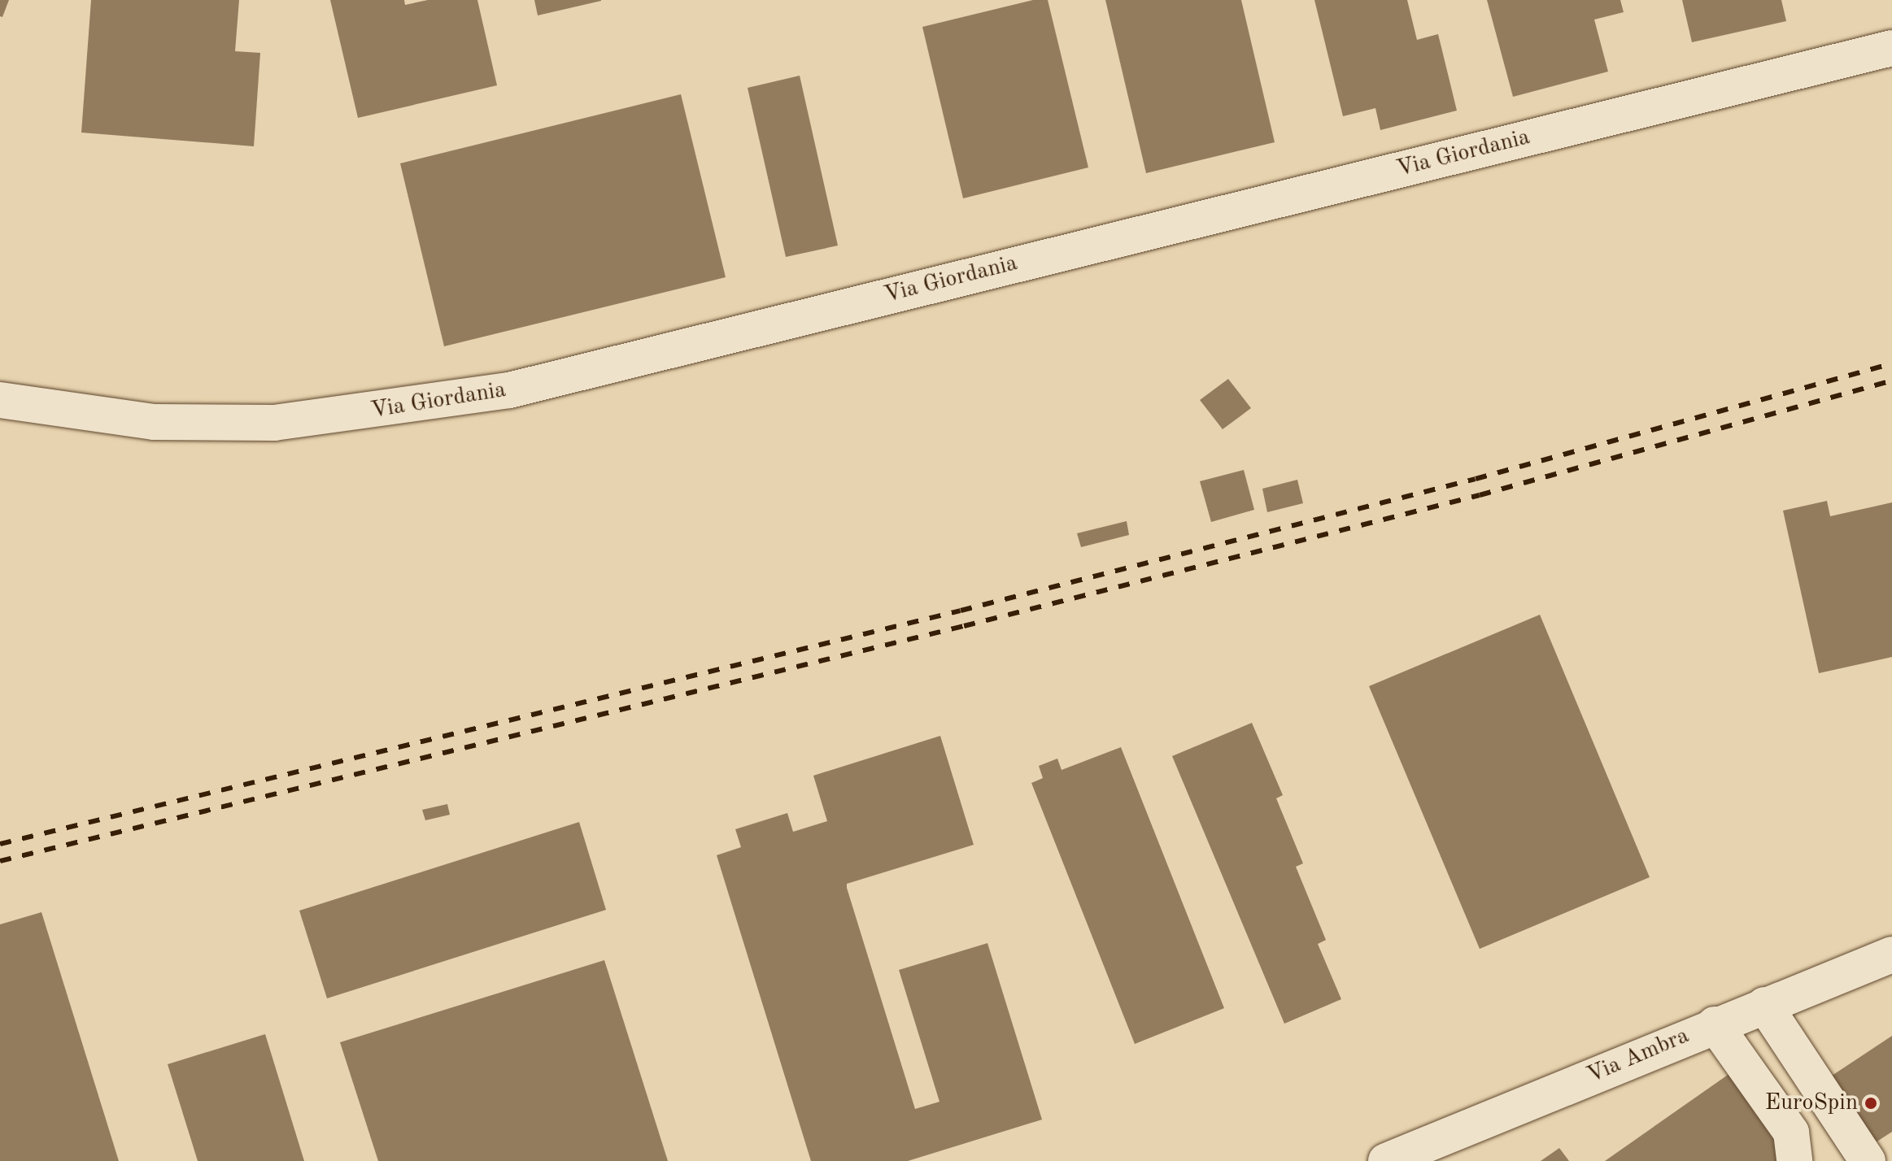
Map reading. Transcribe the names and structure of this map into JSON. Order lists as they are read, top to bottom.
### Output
{
  "streets": {
    "street": ["Via Giordania", "Via Ambra"]
  },
  "places": ["EuroSpin"]
}
